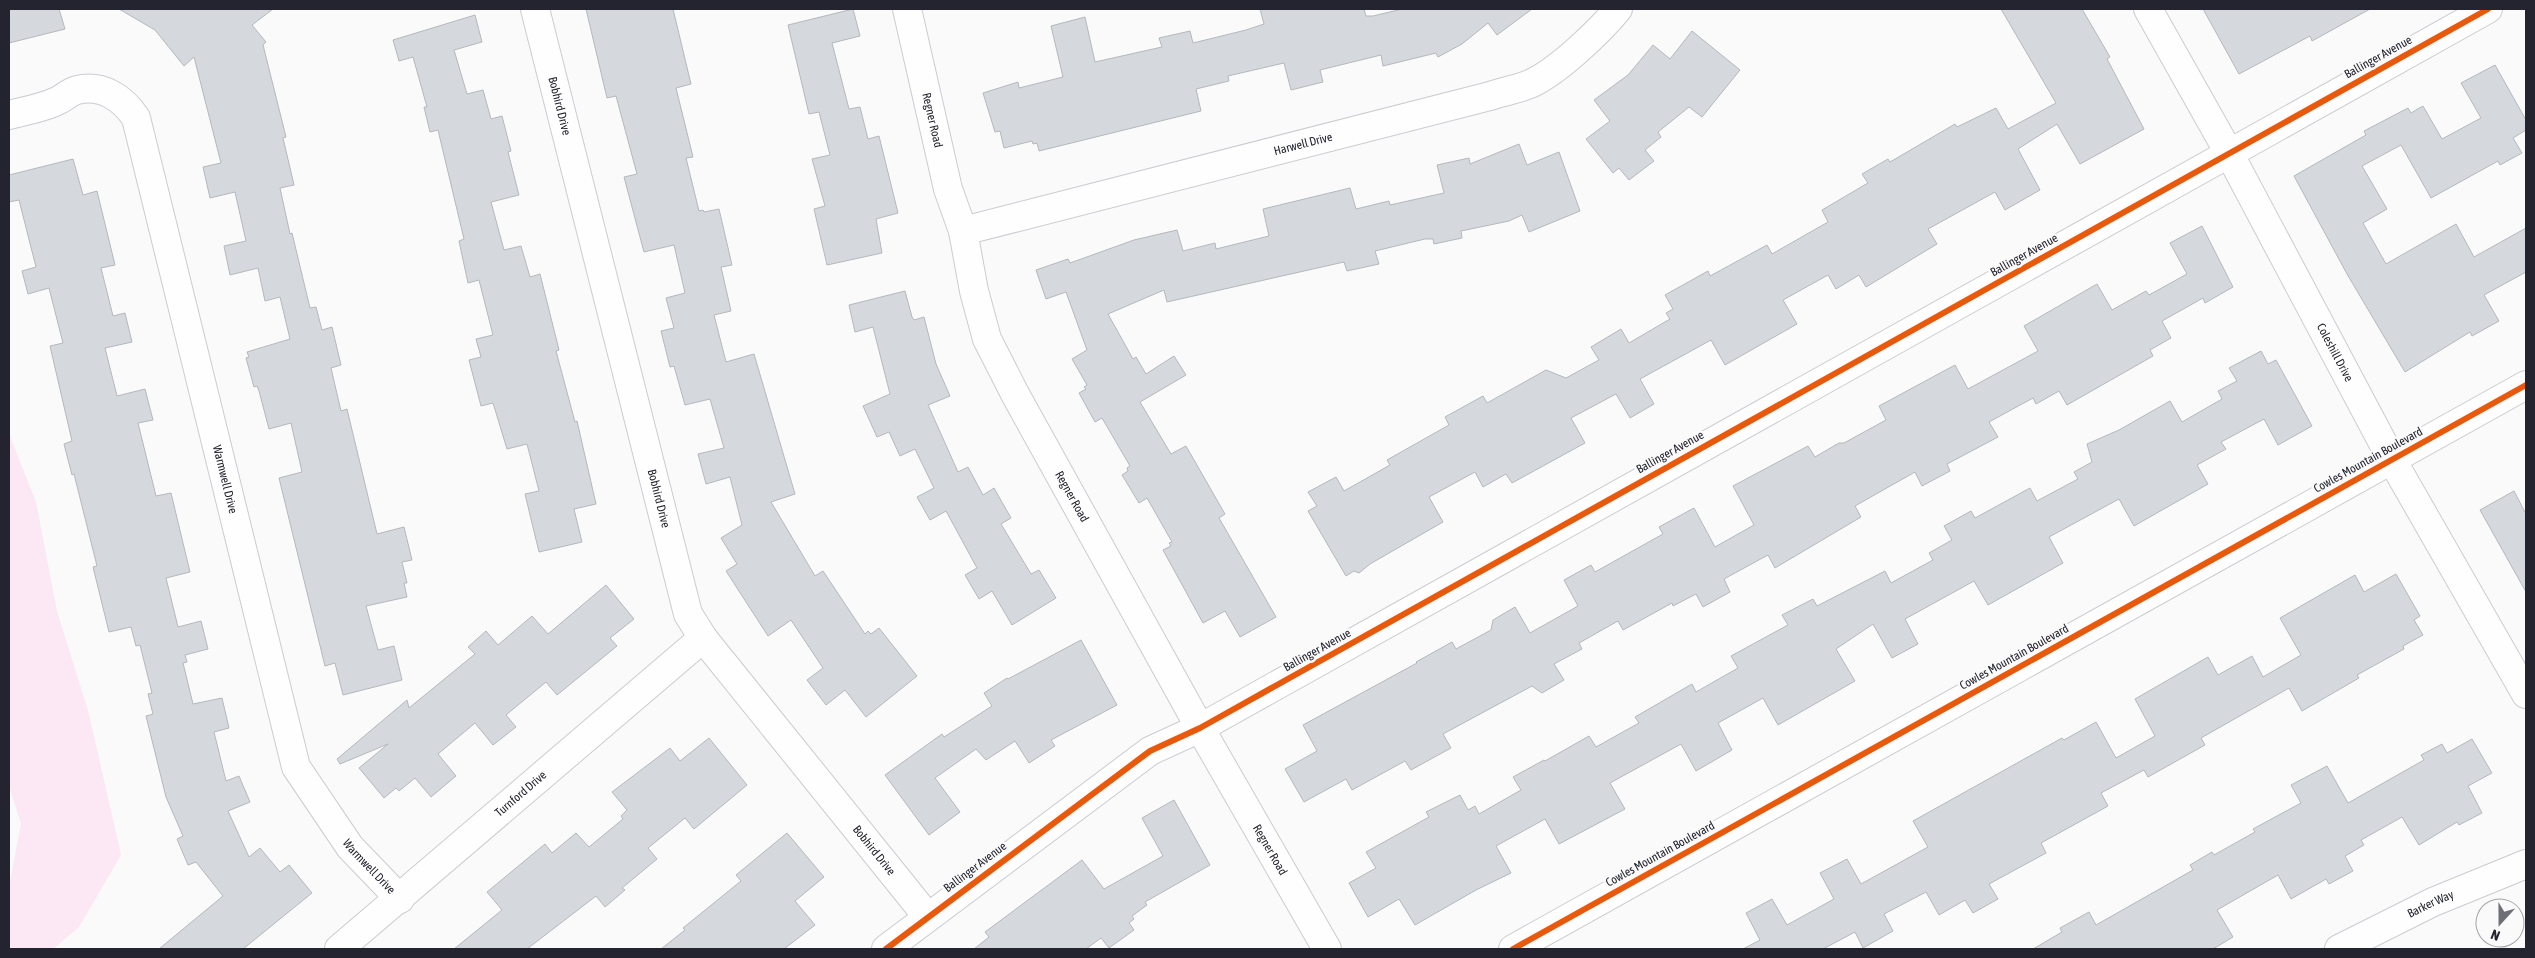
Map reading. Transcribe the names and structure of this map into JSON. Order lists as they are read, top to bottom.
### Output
{
  "streets": {
    "street": [
      "Ballinger Avenue",
      "Bobhird Drive",
      "Regner Road",
      "Harwell Drive",
      "Coleshill Drive",
      "Cowles Mountain Boulevard",
      "Warmwell Drive",
      "Turnford Drive",
      "Barker Way"
    ]
  },
  "crossings": [
    ["Ballinger Avenue", "Bobhird Drive"],
    ["Ballinger Avenue", "Regner Road"],
    ["Ballinger Avenue", "Coleshill Drive"],
    ["Bobhird Drive", "Turnford Drive"],
    ["Regner Road", "Harwell Drive"],
    ["Coleshill Drive", "Cowles Mountain Boulevard"],
    ["Warmwell Drive", "Turnford Drive"]
  ],
  "north": "bottom"
}
